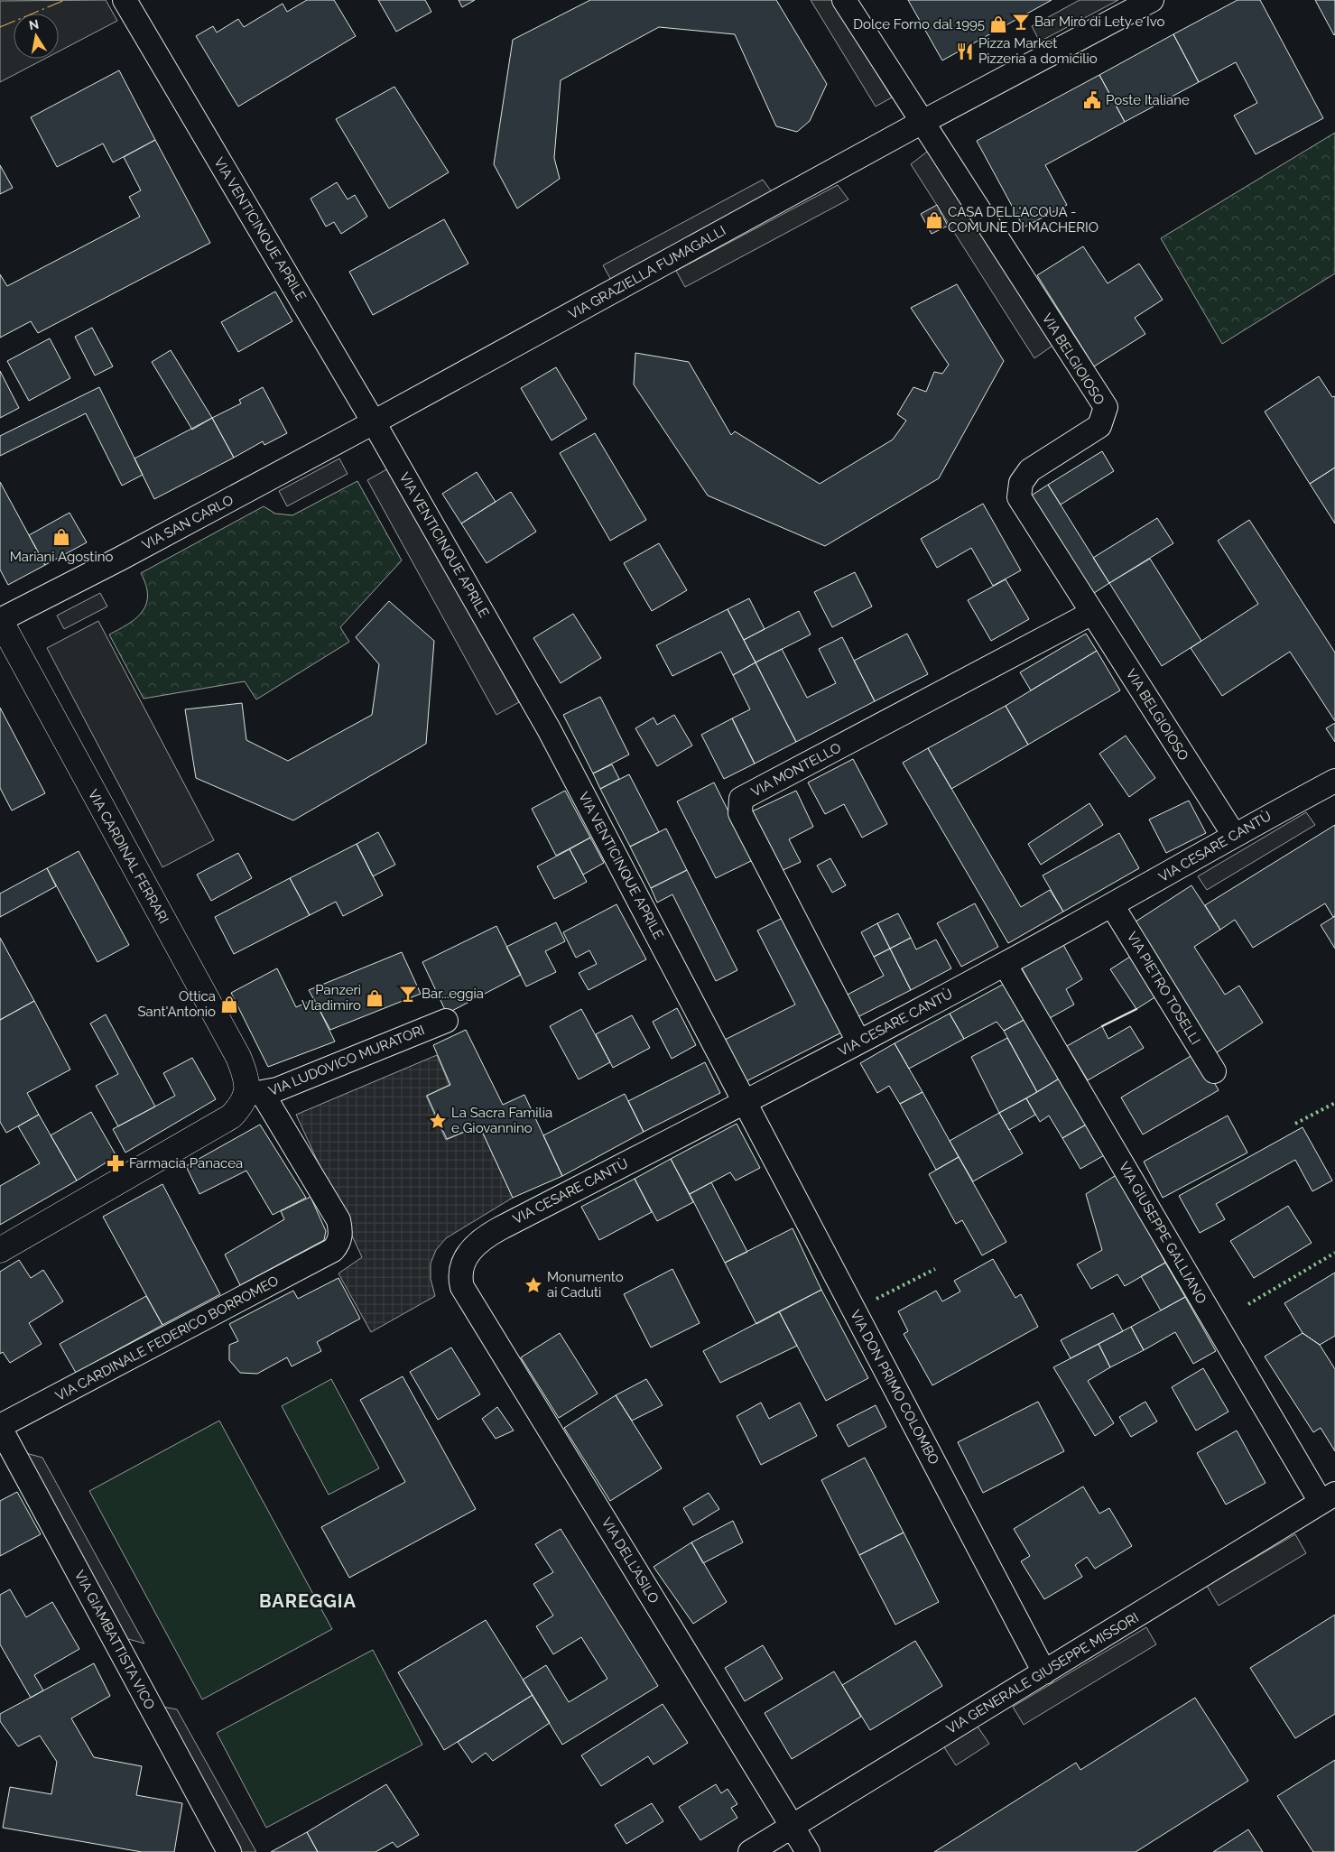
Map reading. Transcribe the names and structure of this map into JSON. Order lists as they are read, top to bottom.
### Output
{
  "streets": {
    "street": [
      "VIA VENTICINQUE APRILE",
      "VIA GRAZIELLA FUMAGALLI",
      "VIA BELGIOIOSO",
      "VIA SAN CARLO",
      "VIA MONTELLO",
      "VIA CESARE CANTÙ",
      "VIA CARDINAL FERRARI",
      "VIA PIETRO TOSELLI",
      "VIA LUDOVICO MURATORI",
      "VIA GIUSEPPE GALLIANO",
      "VIA CARDINALE FEDERICO BORROMEO",
      "VIA DON PRIMO COLOMBO",
      "VIA DELL'ASILO",
      "VIA GIAMBATTISTA VICO",
      "VIA GENERALE GIUSEPPE MISSORI"
    ]
  },
  "crossings": [
    ["VIA VENTICINQUE APRILE", "VIA GRAZIELLA FUMAGALLI"],
    ["VIA VENTICINQUE APRILE", "VIA SAN CARLO"],
    ["VIA VENTICINQUE APRILE", "VIA CESARE CANTÙ"],
    ["VIA VENTICINQUE APRILE", "VIA DON PRIMO COLOMBO"],
    ["VIA GRAZIELLA FUMAGALLI", "VIA BELGIOIOSO"],
    ["VIA GRAZIELLA FUMAGALLI", "VIA SAN CARLO"],
    ["VIA BELGIOIOSO", "VIA MONTELLO"],
    ["VIA BELGIOIOSO", "VIA CESARE CANTÙ"],
    ["VIA SAN CARLO", "VIA CARDINAL FERRARI"],
    ["VIA MONTELLO", "VIA CESARE CANTÙ"],
    ["VIA CESARE CANTÙ", "VIA PIETRO TOSELLI"],
    ["VIA CESARE CANTÙ", "VIA GIUSEPPE GALLIANO"],
    ["VIA CESARE CANTÙ", "VIA DON PRIMO COLOMBO"],
    ["VIA CESARE CANTÙ", "VIA DELL'ASILO"],
    ["VIA CARDINAL FERRARI", "VIA LUDOVICO MURATORI"],
    ["VIA CARDINAL FERRARI", "VIA CARDINALE FEDERICO BORROMEO"],
    ["VIA LUDOVICO MURATORI", "VIA CARDINALE FEDERICO BORROMEO"],
    ["VIA GIUSEPPE GALLIANO", "VIA GENERALE GIUSEPPE MISSORI"],
    ["VIA CARDINALE FEDERICO BORROMEO", "VIA GIAMBATTISTA VICO"],
    ["VIA DON PRIMO COLOMBO", "VIA GENERALE GIUSEPPE MISSORI"],
    ["VIA DELL'ASILO", "VIA GENERALE GIUSEPPE MISSORI"]
  ],
  "districts": ["BAREGGIA"],
  "places": {
    "bar": ["Bar Mirò di Lety e Ivo", "Bar...eggia"],
    "shop": [
      "Dolce Forno dal 1995",
      "CASA DELL'ACQUA - COMUNE DI MACHERIO",
      "Mariani Agostino",
      "Panzeri Vladimiro",
      "Ottica Sant'Antonio"
    ],
    "restaurant": ["Pizza Market Pizzeria a domicilio"],
    "public building": ["Poste Italiane"],
    "place": ["La Sacra Familia e Giovannino", "Monumento ai Caduti"],
    "pharmacy": ["Farmacia Panacea"]
  },
  "north": "top"
}
